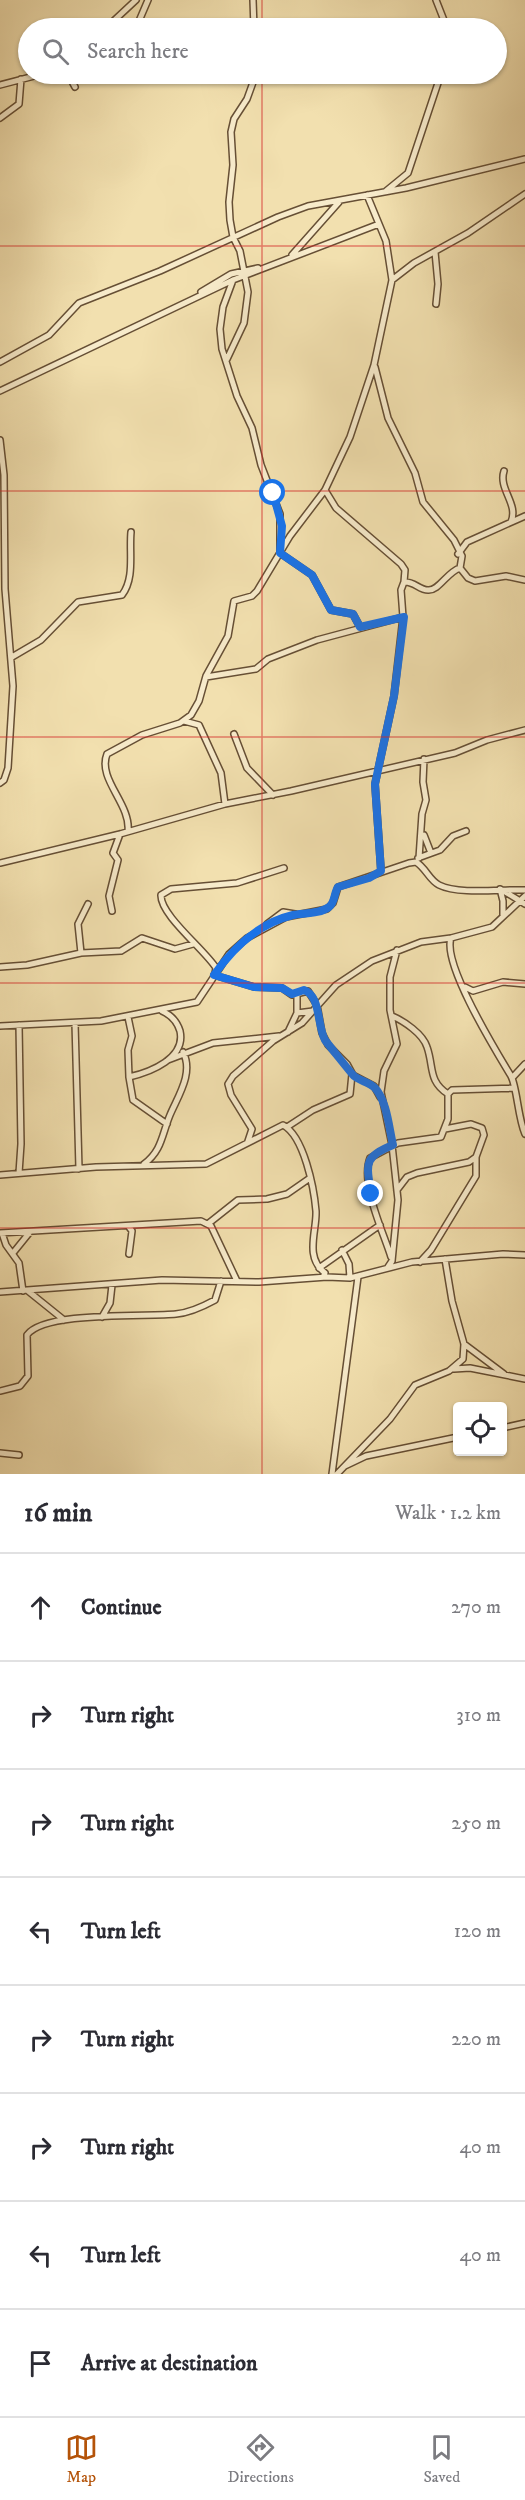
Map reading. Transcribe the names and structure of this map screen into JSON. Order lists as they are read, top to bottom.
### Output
{
  "page": {
    "search": "Search here",
    "heading": ["16 min", "Walk · 1.2 km"],
    "list": [
      ["Continue", "270 m"],
      ["Turn right", "310 m"],
      ["Turn right", "250 m"],
      ["Turn left", "120 m"],
      ["Turn right", "220 m"],
      ["Turn right", "40 m"],
      ["Turn left", "40 m"],
      "Arrive at destination"
    ],
    "nav": ["Map", "Directions", "Saved"]
  }
}
